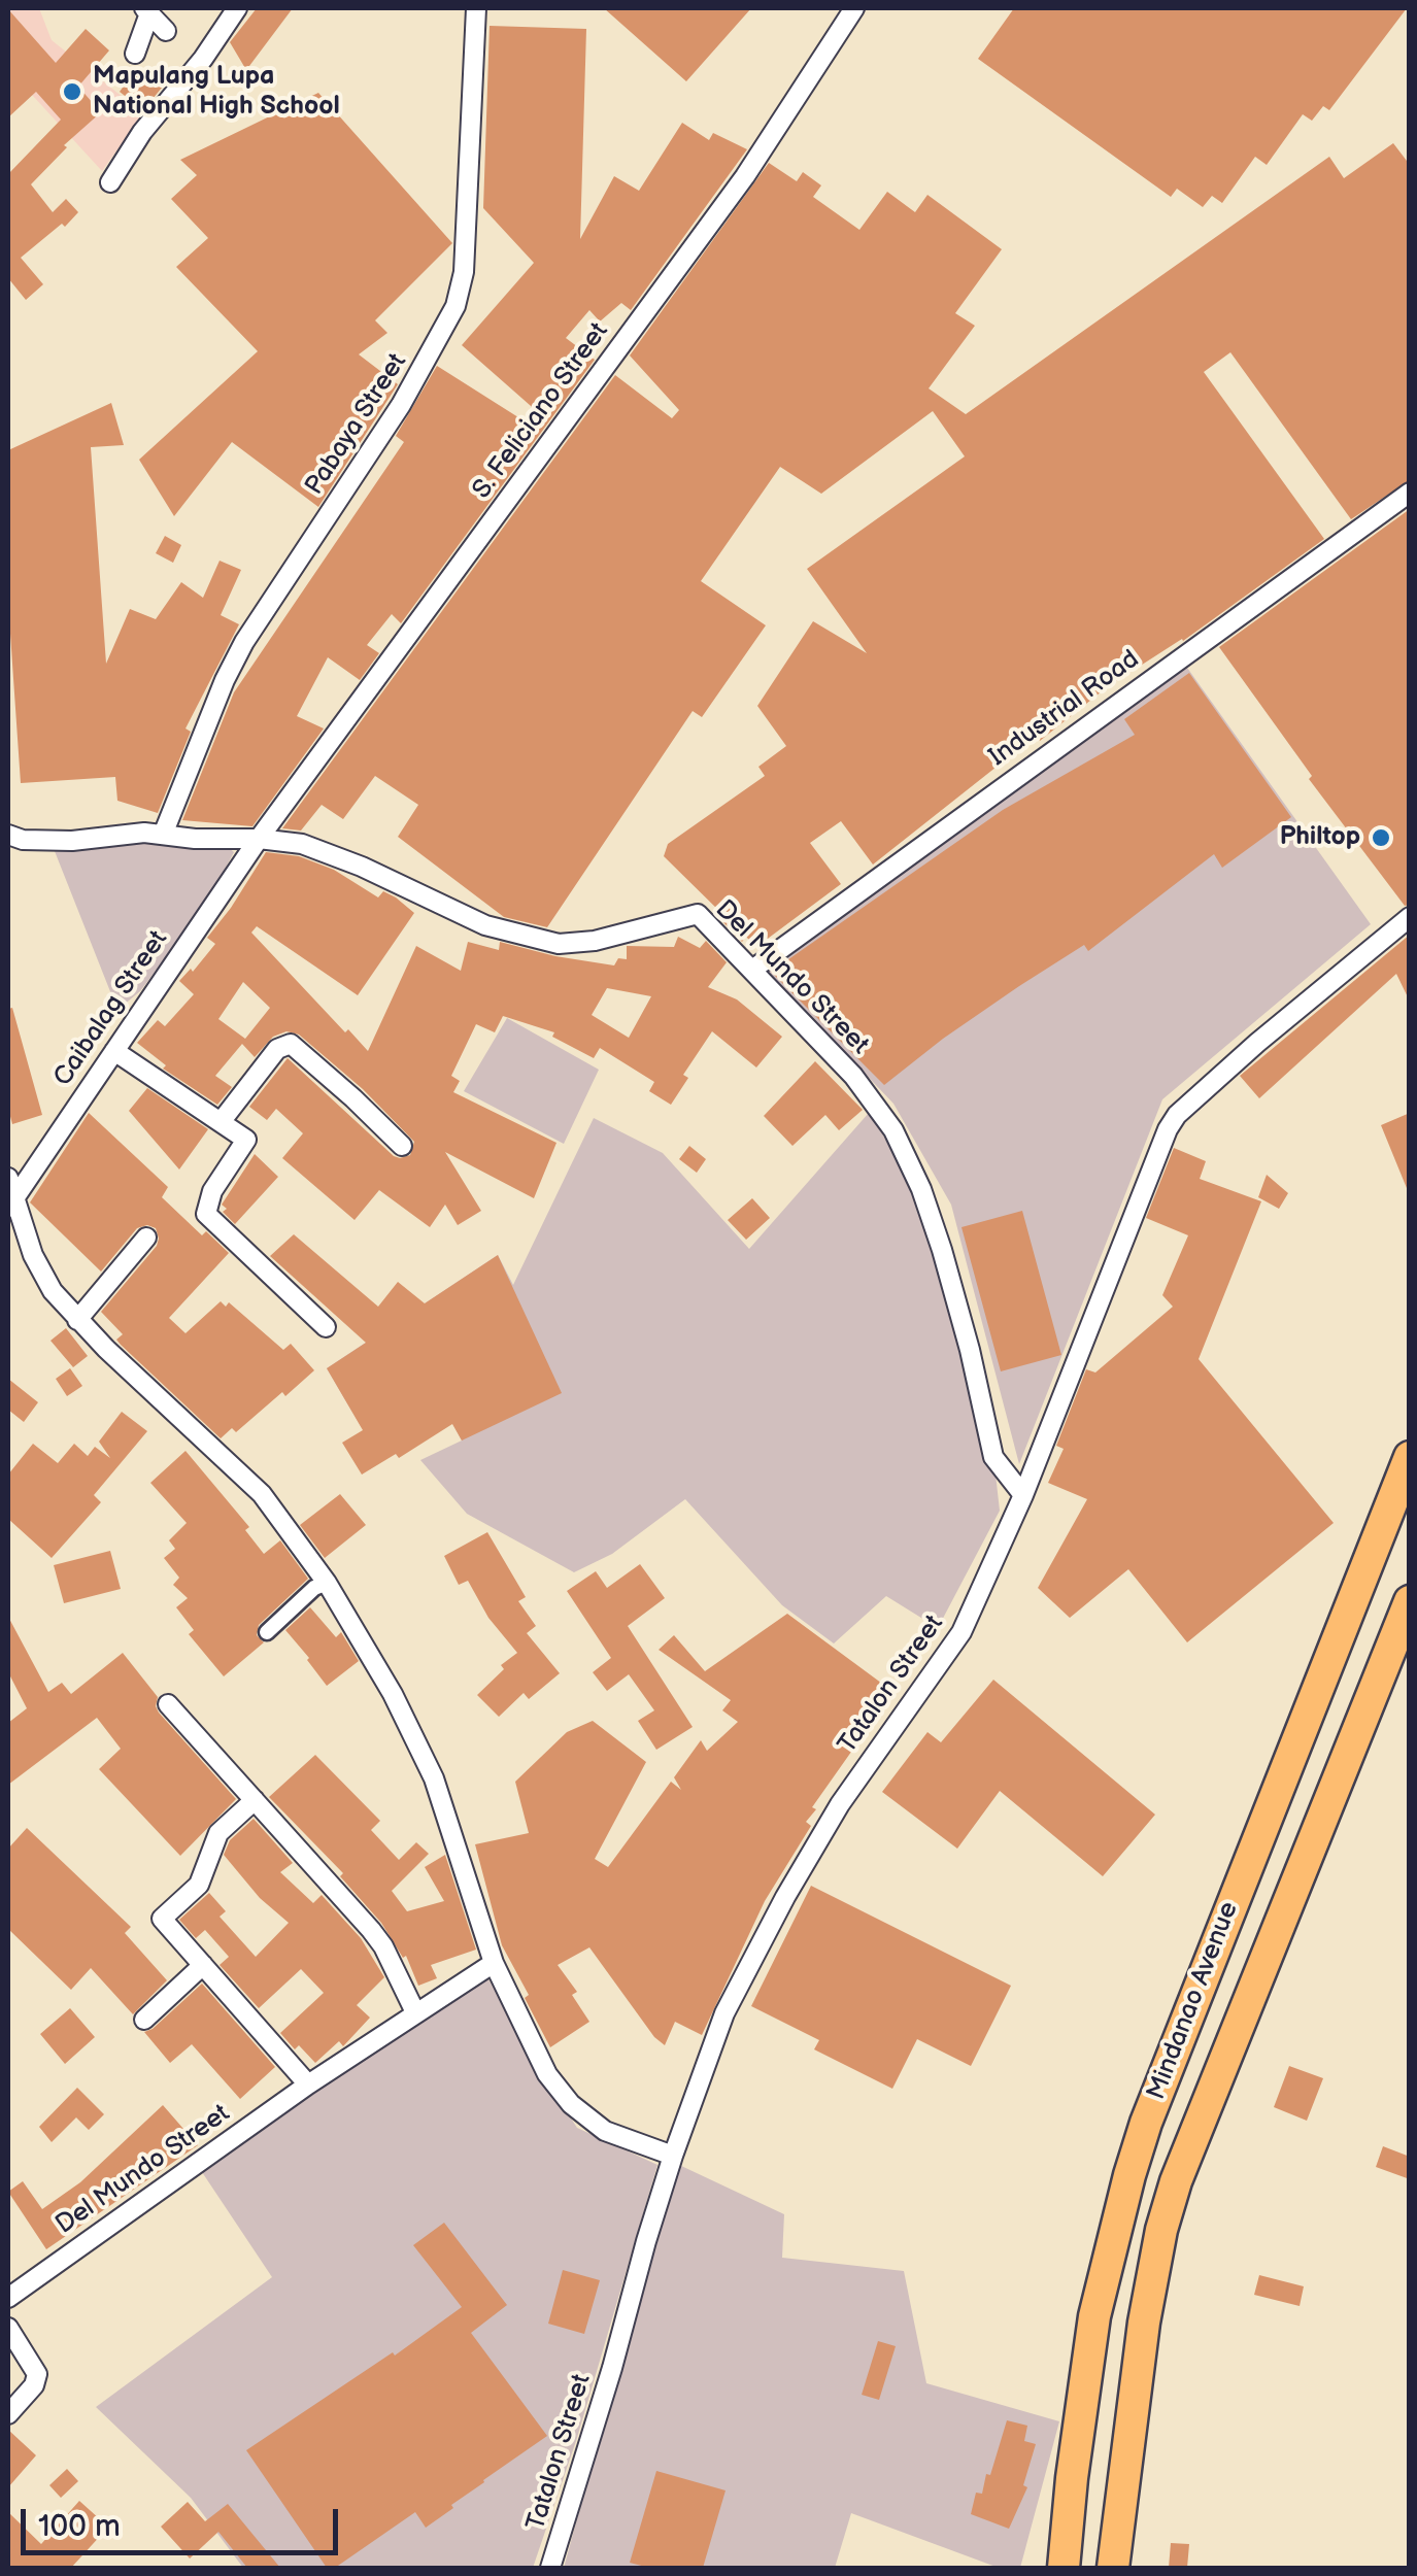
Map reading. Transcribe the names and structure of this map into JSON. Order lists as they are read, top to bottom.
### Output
{
  "streets": {
    "main road": ["Mindanao Avenue"],
    "street": [
      "S. Feliciano Street",
      "Pabaya Street",
      "Industrial Road",
      "Del Mundo Street",
      "Caibalag Street",
      "Tatalon Street"
    ]
  },
  "crossings": [
    ["S. Feliciano Street", "Del Mundo Street"],
    ["S. Feliciano Street", "Caibalag Street"],
    ["Industrial Road", "Del Mundo Street"],
    ["Del Mundo Street", "Caibalag Street"],
    ["Del Mundo Street", "Tatalon Street"]
  ],
  "places": ["Mapulang Lupa National High School", "Philtop"],
  "scale_bar": "100 m"
}
